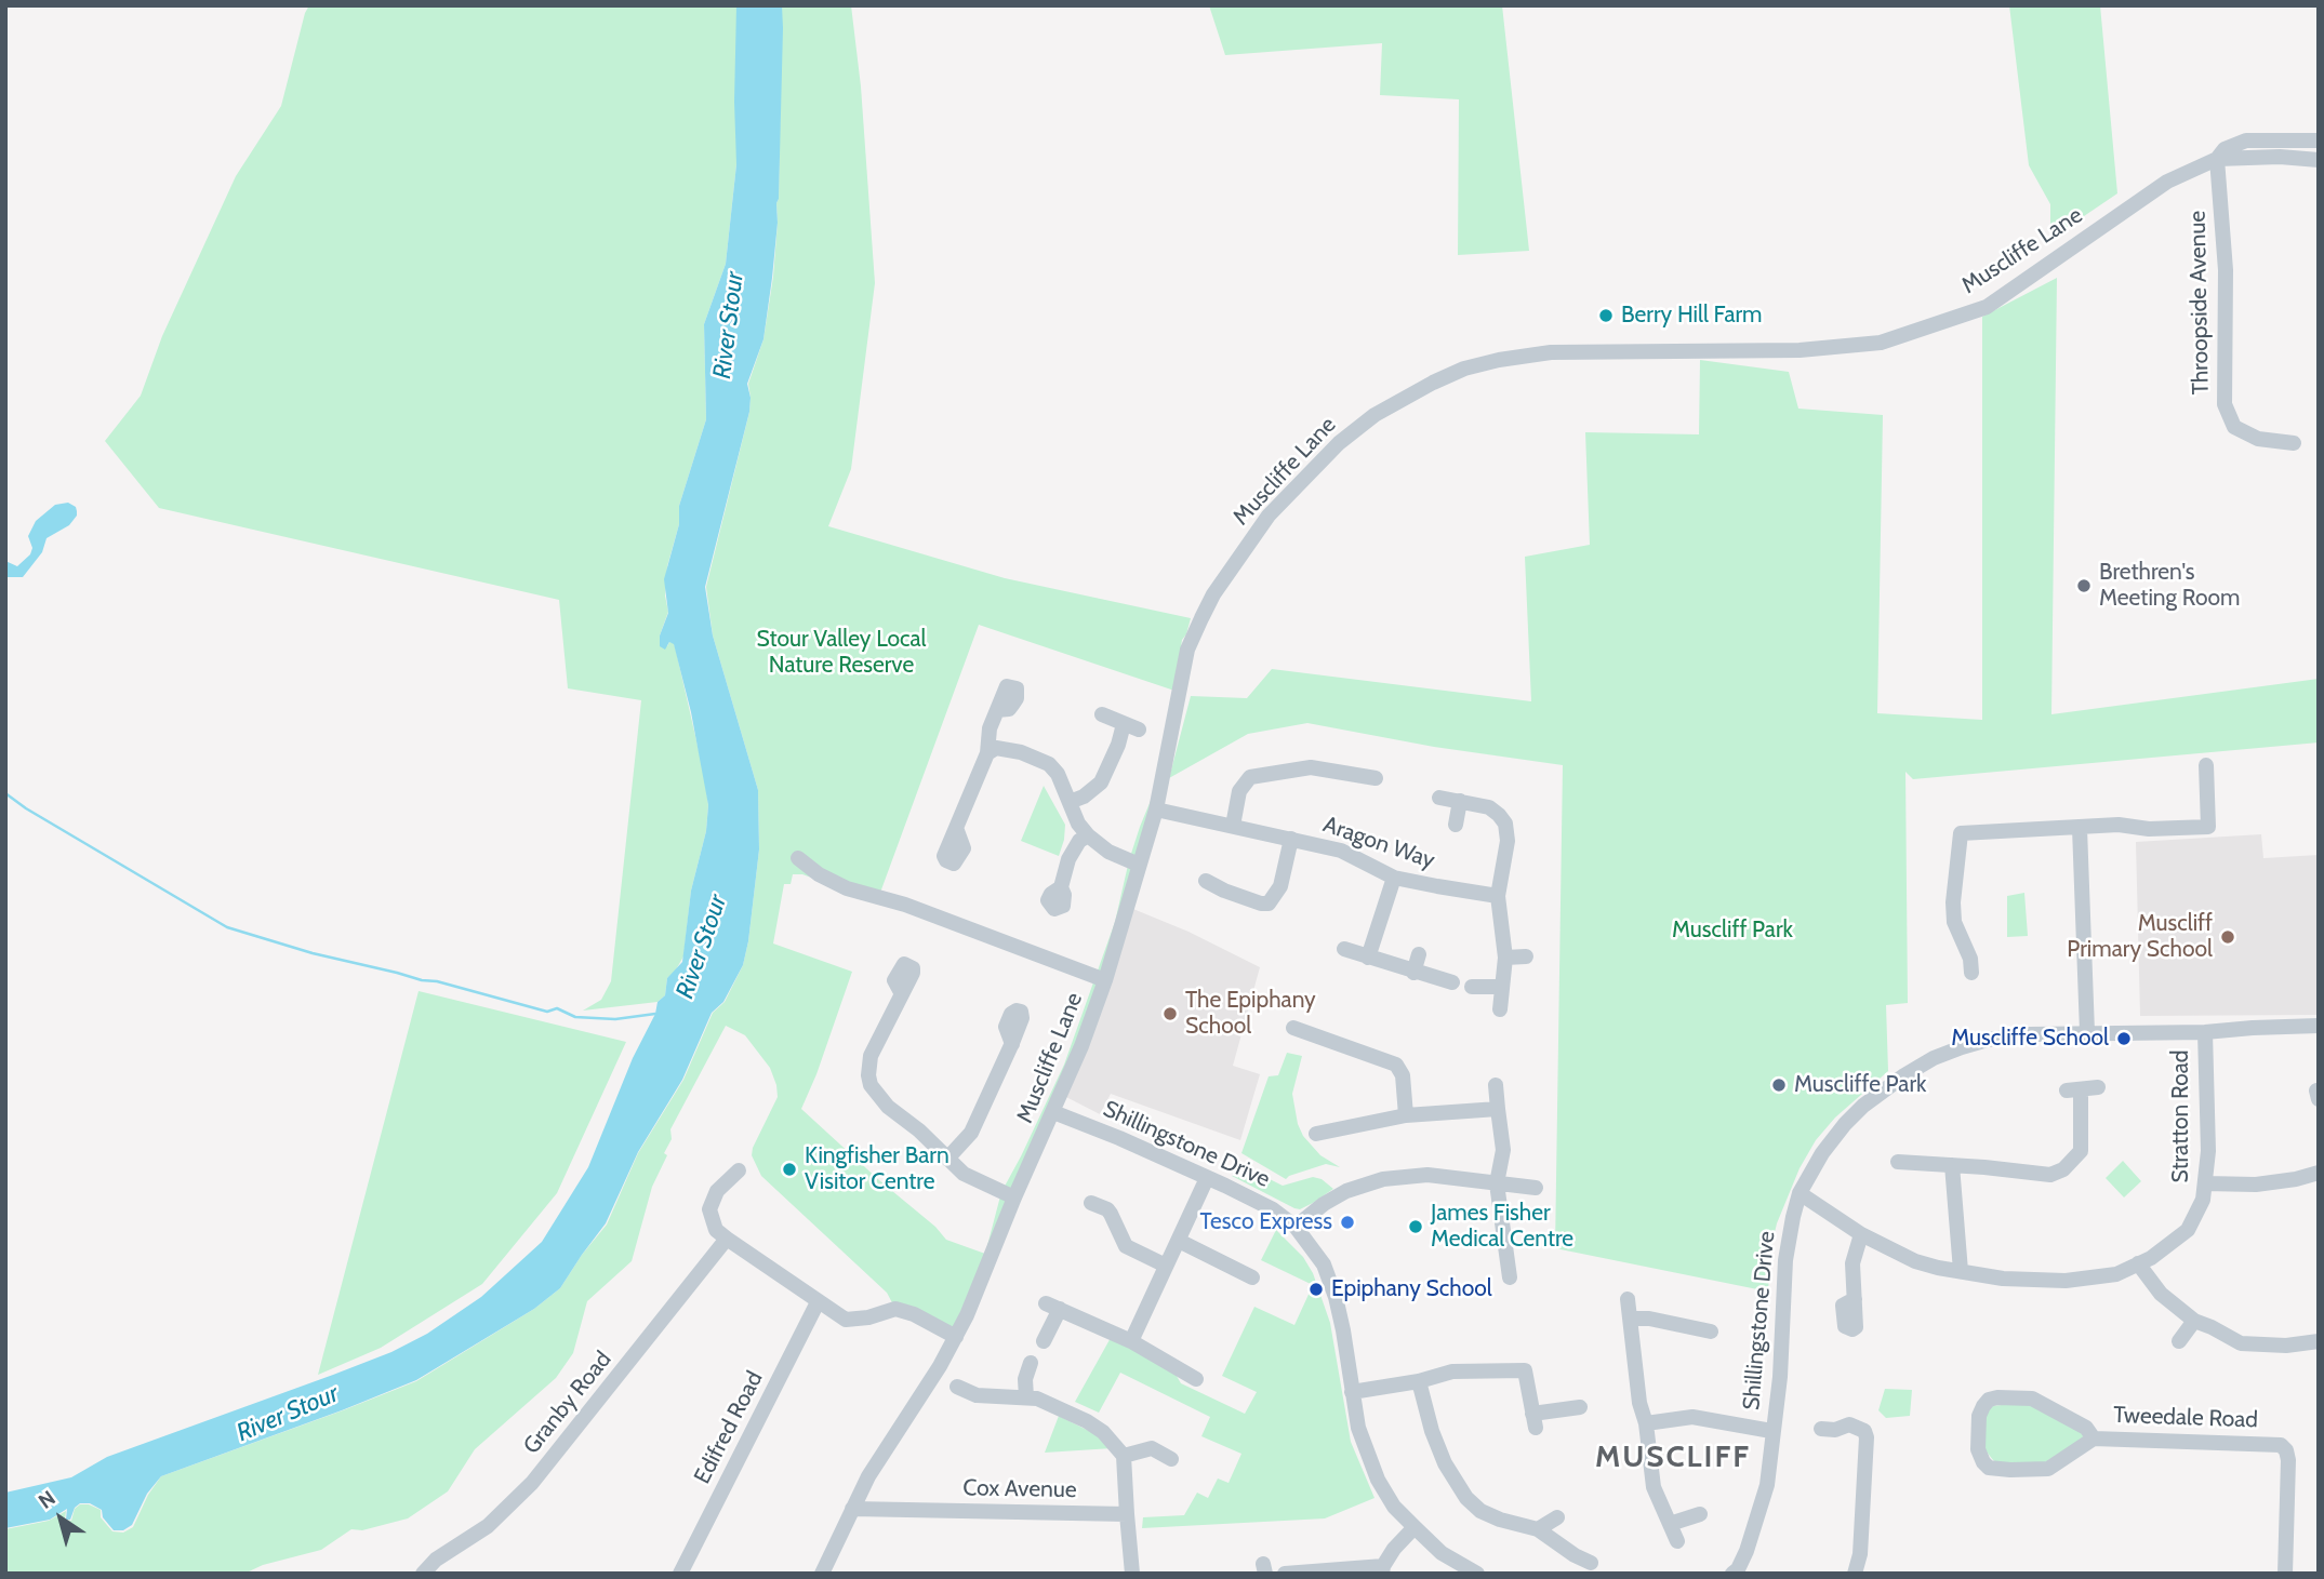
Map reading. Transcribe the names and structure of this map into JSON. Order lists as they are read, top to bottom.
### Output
{
  "streets": {
    "street": [
      "Muscliffe Lane",
      "Throopside Avenue",
      "Aragon Way",
      "Stratton Road",
      "Shillingstone Drive",
      "Granby Road",
      "Tweedale Road",
      "Edifred Road",
      "Cox Avenue"
    ]
  },
  "crossings": [
    ["Muscliffe Lane", "Throopside Avenue"],
    ["Muscliffe Lane", "Aragon Way"],
    ["Muscliffe Lane", "Shillingstone Drive"],
    ["Muscliffe Lane", "Cox Avenue"],
    ["Stratton Road", "Shillingstone Drive"]
  ],
  "districts": ["MUSCLIFF"],
  "water": ["River Stour"],
  "parks": ["Stour Valley Local Nature Reserve", "Muscliff Park"],
  "places": [
    "Berry Hill Farm",
    "Brethren's Meeting Room",
    "Muscliff Primary School",
    "The Epiphany School",
    "Muscliffe School",
    "Muscliffe Park",
    "Kingfisher Barn Visitor Centre",
    "Tesco Express",
    "James Fisher Medical Centre",
    "Epiphany School"
  ],
  "north": "top left"
}
